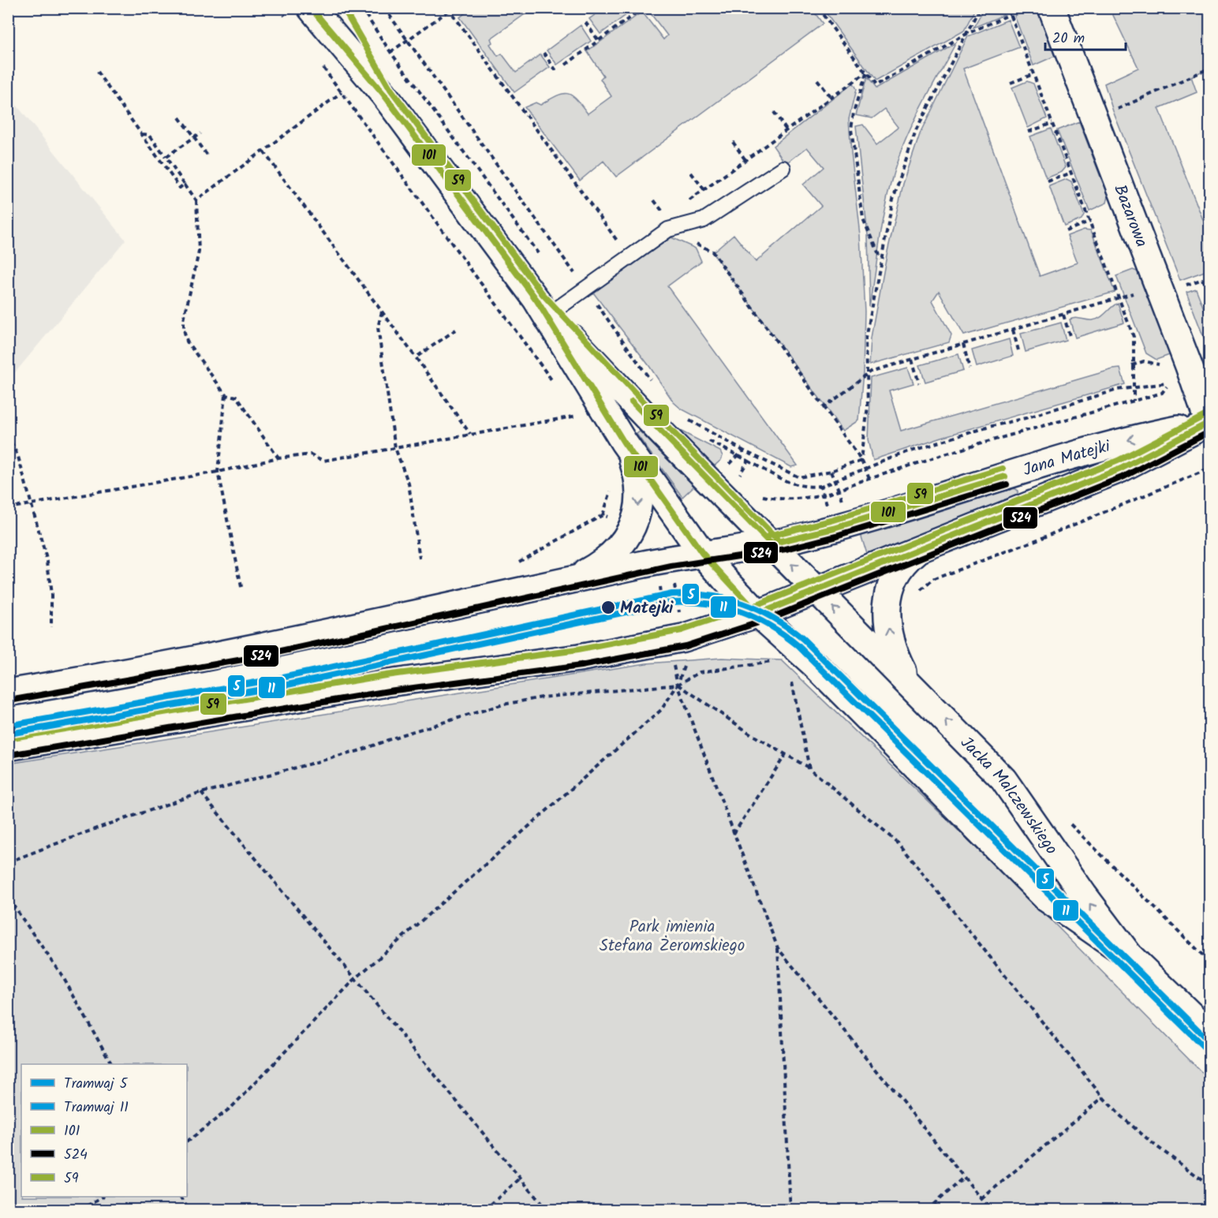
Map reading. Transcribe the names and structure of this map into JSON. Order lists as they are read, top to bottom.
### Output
{
  "streets": {
    "street": ["Bazarowa", "Jana Matejki", "Jacka Malczewskiego"]
  },
  "crossings": [
    ["Bazarowa", "Jana Matejki"],
    ["Jana Matejki", "Jacka Malczewskiego"]
  ],
  "parks": ["Park imienia Stefana Żeromskiego"],
  "places": ["Matejki"],
  "lines": [
    "transit line 101",
    "transit line 59",
    "transit line 524",
    "tram line 5",
    "tram line 11"
  ],
  "legend": [
    "Tramwaj 5",
    "Tramwaj 11",
    "101",
    "524",
    "59"
  ],
  "scale_bar": "20 m"
}
